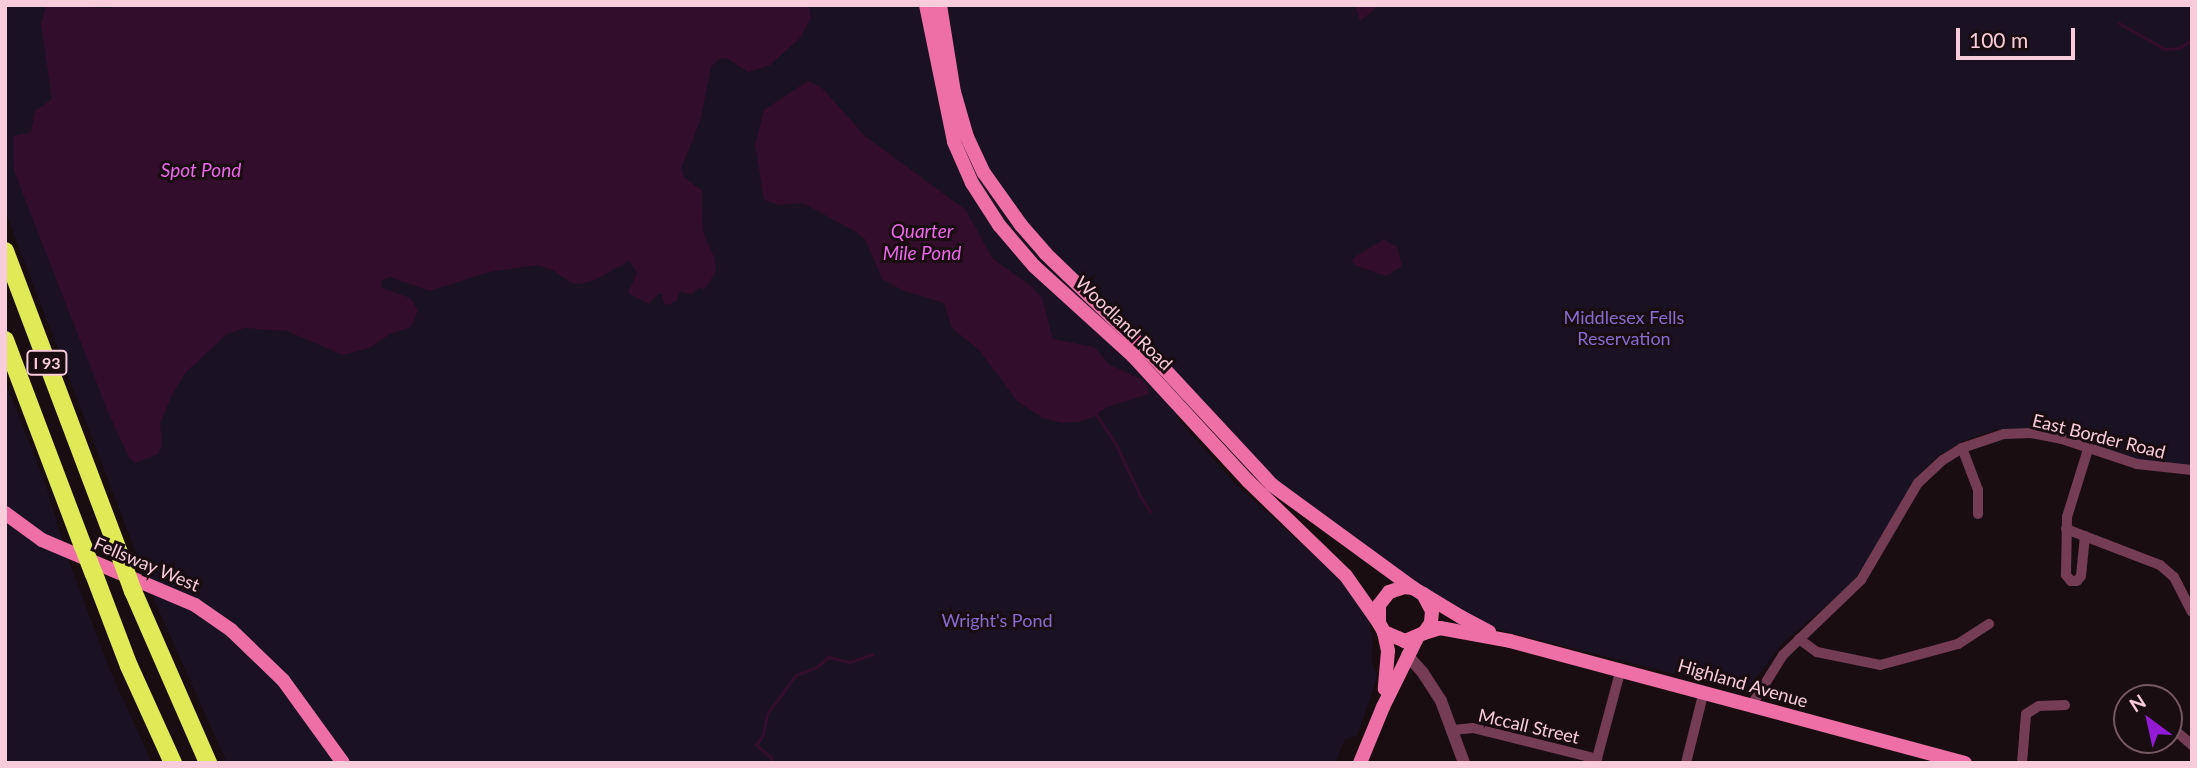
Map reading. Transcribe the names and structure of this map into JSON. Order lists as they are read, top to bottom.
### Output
{
  "streets": {
    "highway": ["I 93"],
    "main road": ["Woodland Road", "Fellsway West", "Highland Avenue"],
    "street": ["East Border Road", "Mccall Street"]
  },
  "crossings": [
    ["Woodland Road", "Highland Avenue"],
    ["East Border Road", "Highland Avenue"]
  ],
  "water": ["Spot Pond", "Quarter Mile Pond"],
  "parks": ["Middlesex Fells Reservation", "Wright's Pond"],
  "scale_bar": "100 m",
  "north": "top left"
}
